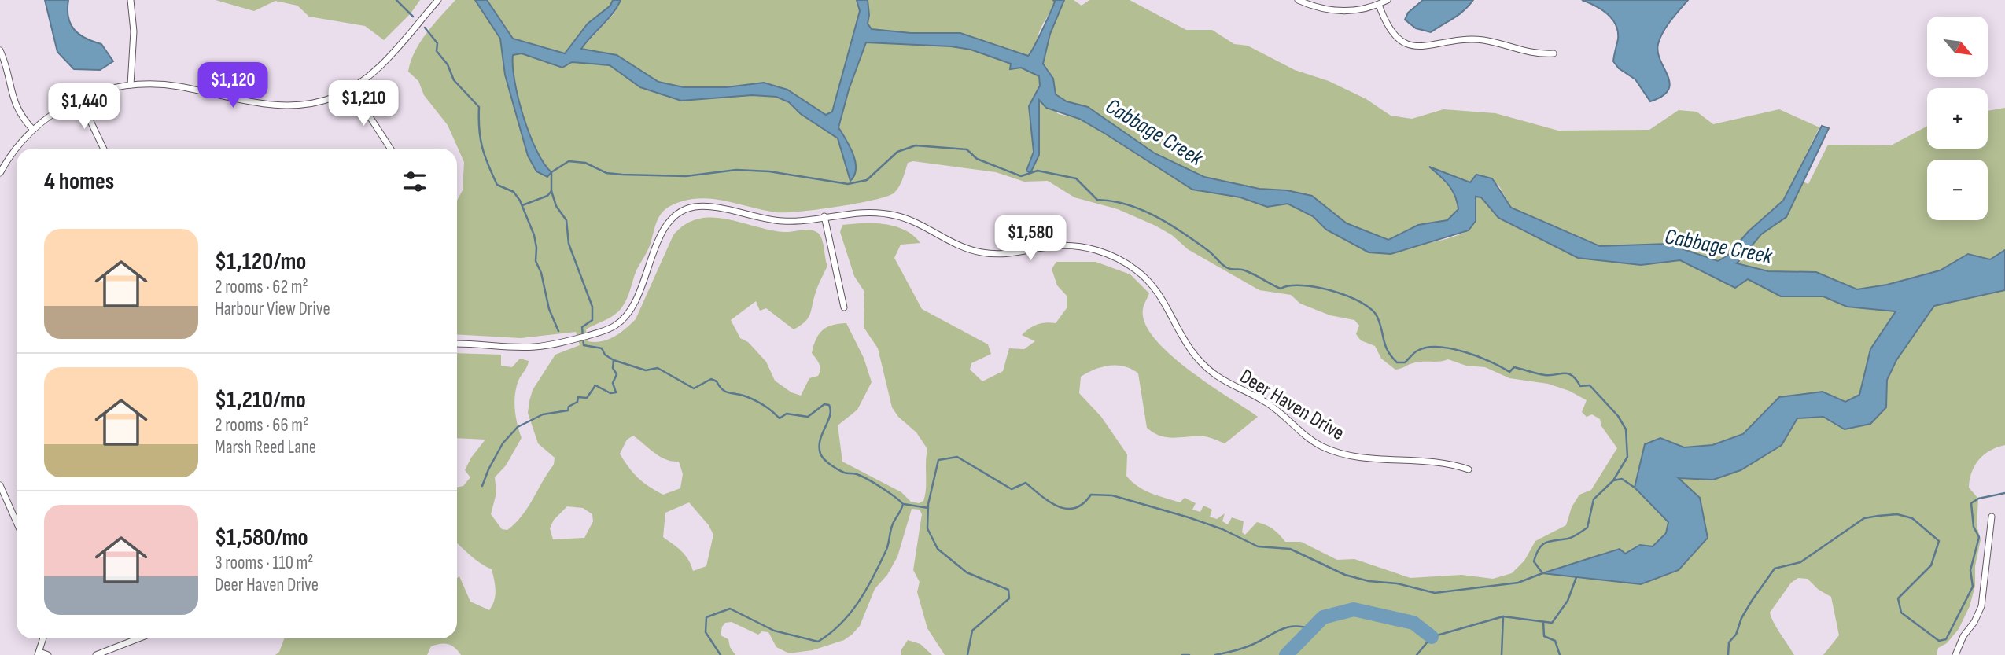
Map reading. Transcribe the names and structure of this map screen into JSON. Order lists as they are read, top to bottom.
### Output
{
  "streets": {
    "street": ["Deer Haven Drive"]
  },
  "water": ["Cabbage Creek"],
  "north": "bottom right",
  "page": {
    "map_buttons": ["+", "−"],
    "price": [
      "$1,120",
      "$1,210",
      "$1,440",
      "$1,580"
    ],
    "heading": "4 homes",
    "list": [
      {
        "name": "$1,120/mo",
        "note": "2 rooms · 62 m² · Harbour View Drive"
      },
      {
        "name": "$1,210/mo",
        "note": "2 rooms · 66 m² · Marsh Reed Lane"
      },
      {
        "name": "$1,580/mo",
        "note": "3 rooms · 110 m² · Deer Haven Drive"
      }
    ]
  }
}
